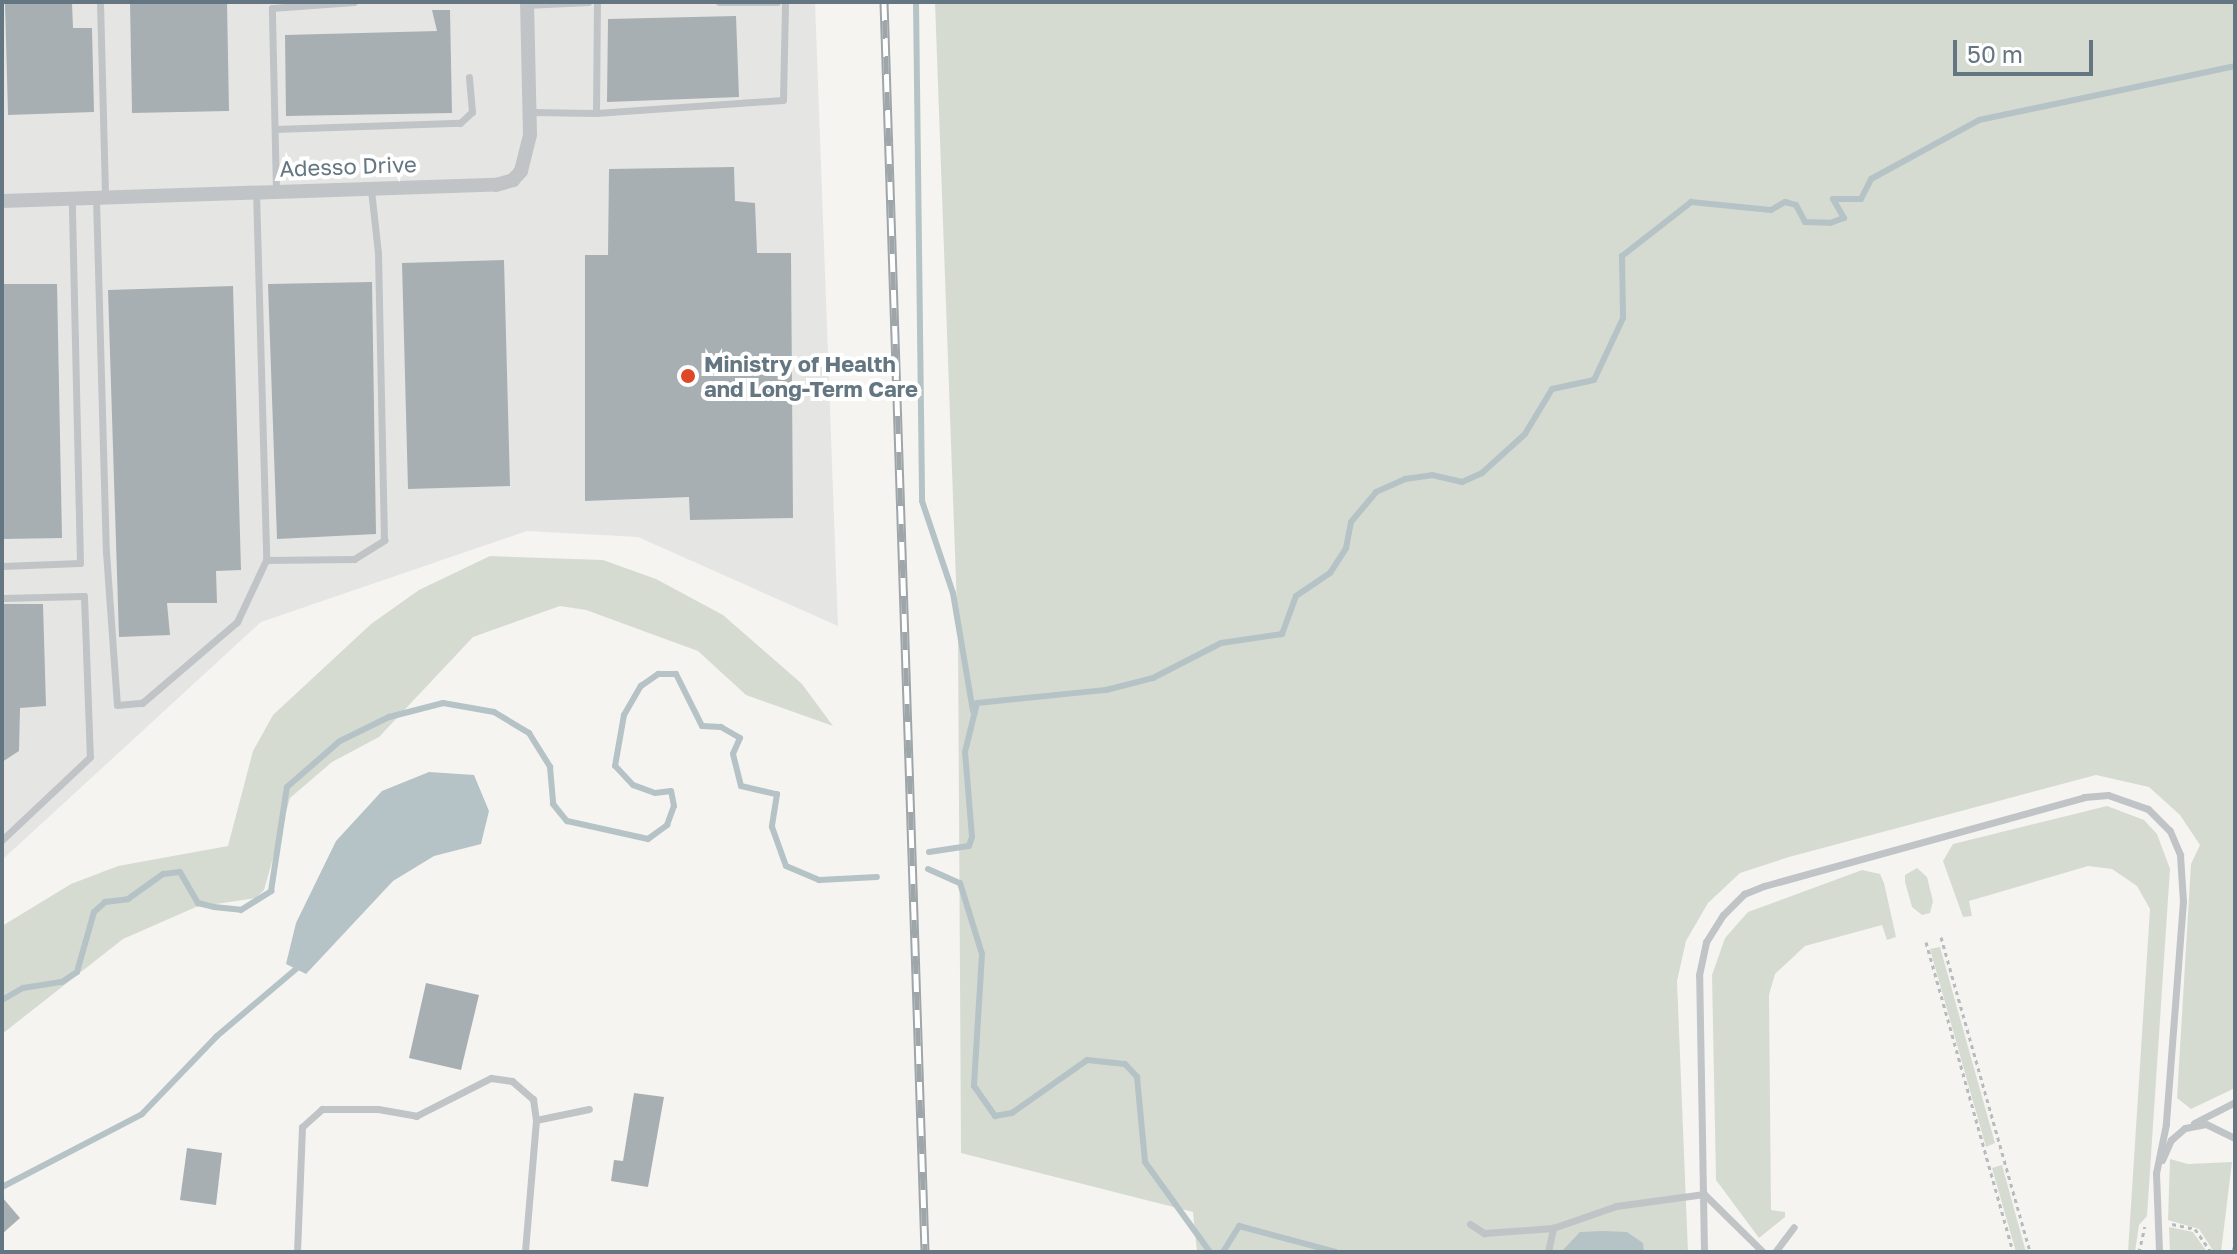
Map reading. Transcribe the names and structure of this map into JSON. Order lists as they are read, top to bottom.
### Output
{
  "streets": {
    "street": ["Adesso Drive"]
  },
  "places": ["Ministry of Health and Long-Term Care"],
  "scale_bar": "50 m"
}
